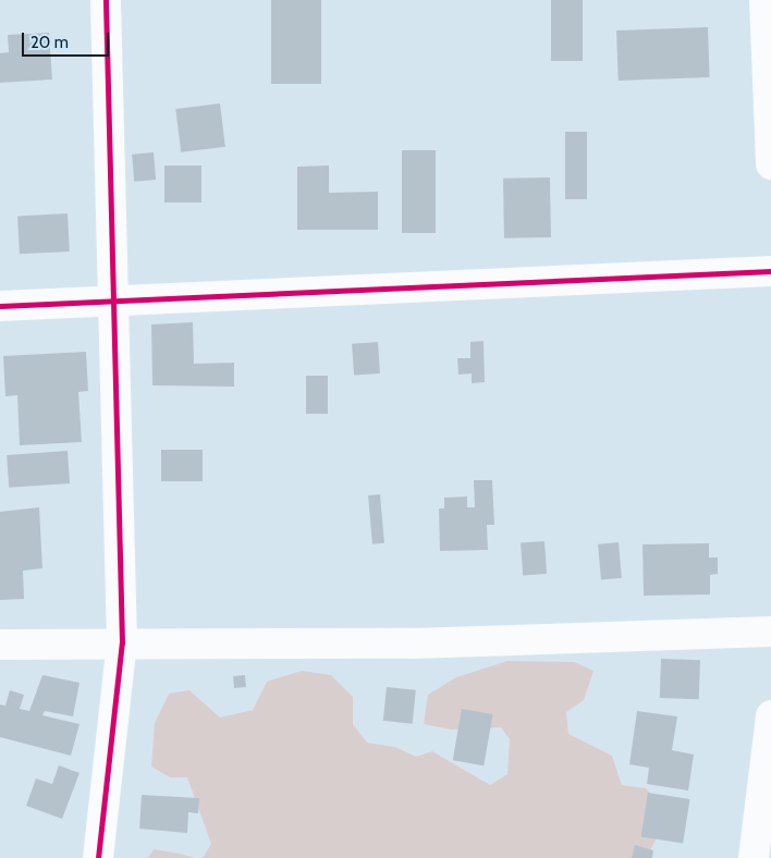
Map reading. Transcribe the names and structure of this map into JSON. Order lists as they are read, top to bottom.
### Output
{
  "scale_bar": "20 m"
}
